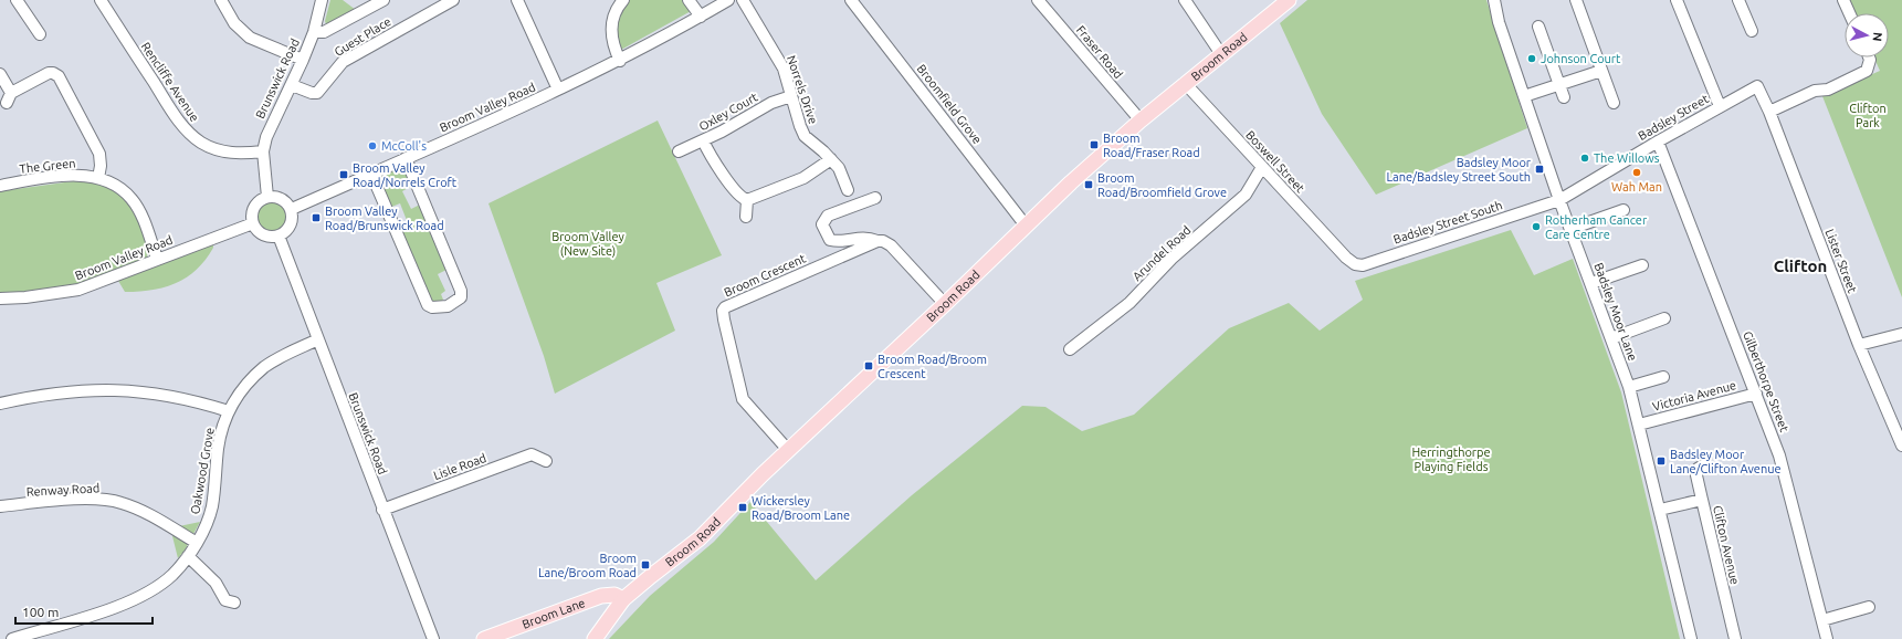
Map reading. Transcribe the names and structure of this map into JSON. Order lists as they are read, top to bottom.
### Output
{
  "streets": {
    "main road": ["Broom Road", "Broom Lane"],
    "street": [
      "Guest Place",
      "Fraser Road",
      "Brunswick Road",
      "Rencliffe Avenue",
      "Norrels Drive",
      "Broomfield Grove",
      "Broom Valley Road",
      "Oxley Court",
      "Badsley Street",
      "Boswell Street",
      "The Green",
      "Badsley Street South",
      "Arundel Road",
      "Lister Street",
      "Broom Crescent",
      "Badsley Moor Lane",
      "Gilberthorpe Street",
      "Victoria Avenue",
      "Lisle Road",
      "Oakwood Grove",
      "Renway Road",
      "Clifton Avenue"
    ]
  },
  "crossings": [
    ["Guest Place", "Brunswick Road"],
    ["Fraser Road", "Broom Road"],
    ["Broom Road", "Broomfield Grove"],
    ["Broom Road", "Boswell Street"],
    ["Broom Road", "Broom Crescent"],
    ["Broom Road", "Broom Lane"],
    ["Brunswick Road", "Rencliffe Avenue"],
    ["Brunswick Road", "Broom Valley Road"],
    ["Brunswick Road", "Lisle Road"],
    ["Brunswick Road", "Oakwood Grove"],
    ["Norrels Drive", "Oxley Court"],
    ["Broom Valley Road", "The Green"],
    ["Badsley Street", "Badsley Street South"],
    ["Badsley Street", "Lister Street"],
    ["Badsley Street", "Badsley Moor Lane"],
    ["Badsley Street", "Gilberthorpe Street"],
    ["Boswell Street", "Badsley Street South"],
    ["Boswell Street", "Arundel Road"],
    ["Badsley Street South", "Badsley Moor Lane"],
    ["Badsley Moor Lane", "Victoria Avenue"],
    ["Badsley Moor Lane", "Clifton Avenue"],
    ["Gilberthorpe Street", "Victoria Avenue"],
    ["Oakwood Grove", "Renway Road"]
  ],
  "districts": ["Clifton"],
  "parks": ["Clifton Park", "Broom Valley (New Site)", "Herringthorpe Playing Fields"],
  "places": {
    "other": [
      "Johnson Court",
      "McColl's",
      "The Willows",
      "Wah Man",
      "Rotherham Cancer Care Centre"
    ],
    "transit": [
      "Broom Road/Fraser Road",
      "Badsley Moor Lane/Badsley Street South",
      "Broom Valley Road/Norrels Croft",
      "Broom Road/Broomfield Grove",
      "Broom Valley Road/Brunswick Road",
      "Broom Road/Broom Crescent",
      "Badsley Moor Lane/Clifton Avenue",
      "Wickersley Road/Broom Lane",
      "Broom Lane/Broom Road"
    ]
  },
  "scale_bar": "100 m",
  "north": "right"
}
